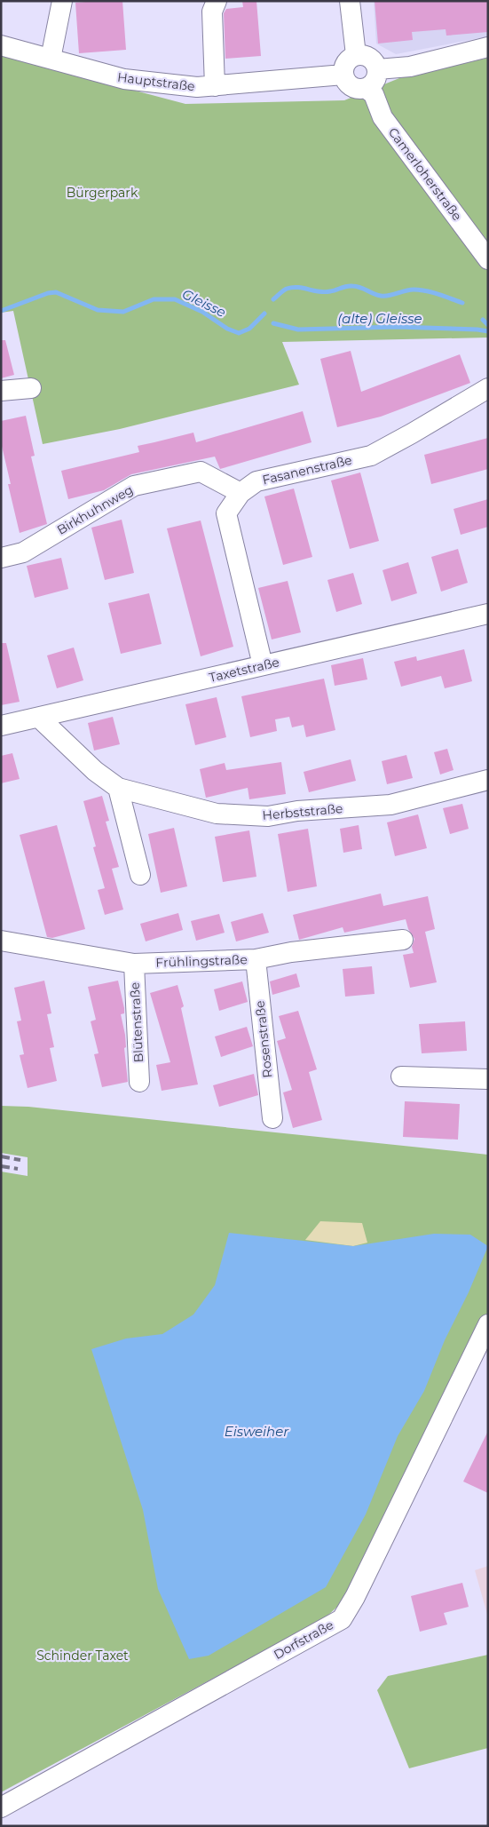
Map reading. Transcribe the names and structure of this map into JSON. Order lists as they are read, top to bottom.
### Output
{
  "streets": {
    "street": [
      "Hauptstraße",
      "Camerloherstraße",
      "Fasanenstraße",
      "Birkhuhnweg",
      "Taxetstraße",
      "Herbststraße",
      "Frühlingstraße",
      "Blütenstraße",
      "Rosenstraße",
      "Dorfstraße"
    ]
  },
  "crossings": [
    ["Hauptstraße", "Camerloherstraße"],
    ["Fasanenstraße", "Birkhuhnweg"],
    ["Fasanenstraße", "Taxetstraße"],
    ["Taxetstraße", "Herbststraße"],
    ["Frühlingstraße", "Blütenstraße"],
    ["Frühlingstraße", "Rosenstraße"]
  ],
  "water": ["Gleisse", "(alte) Gleisse", "Eisweiher"],
  "parks": ["Bürgerpark", "Schinder Taxet"]
}
